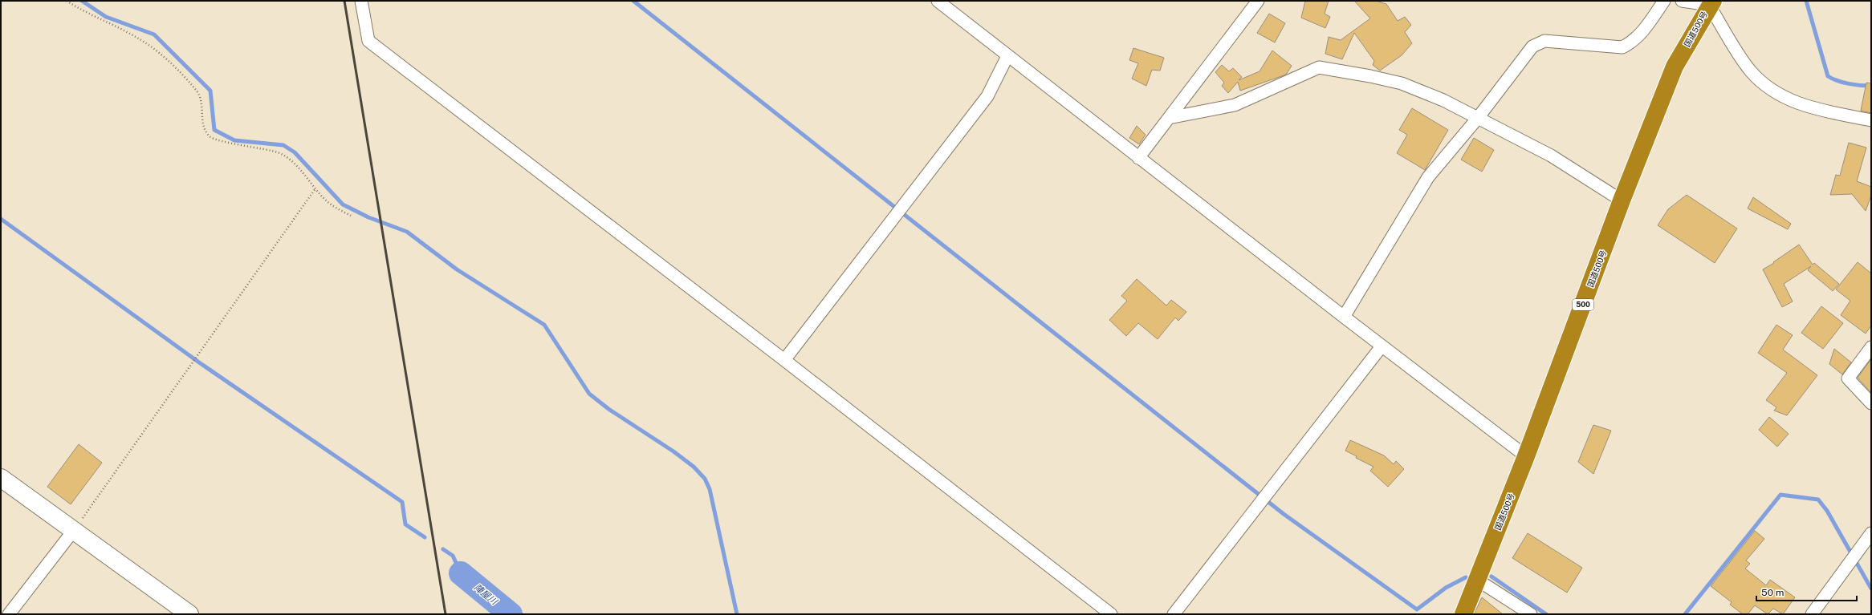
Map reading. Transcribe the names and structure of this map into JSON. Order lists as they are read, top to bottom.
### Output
{
  "streets": {
    "highway": ["国道500号", "500"]
  },
  "water": ["陣屋川"],
  "scale_bar": "50 m"
}
